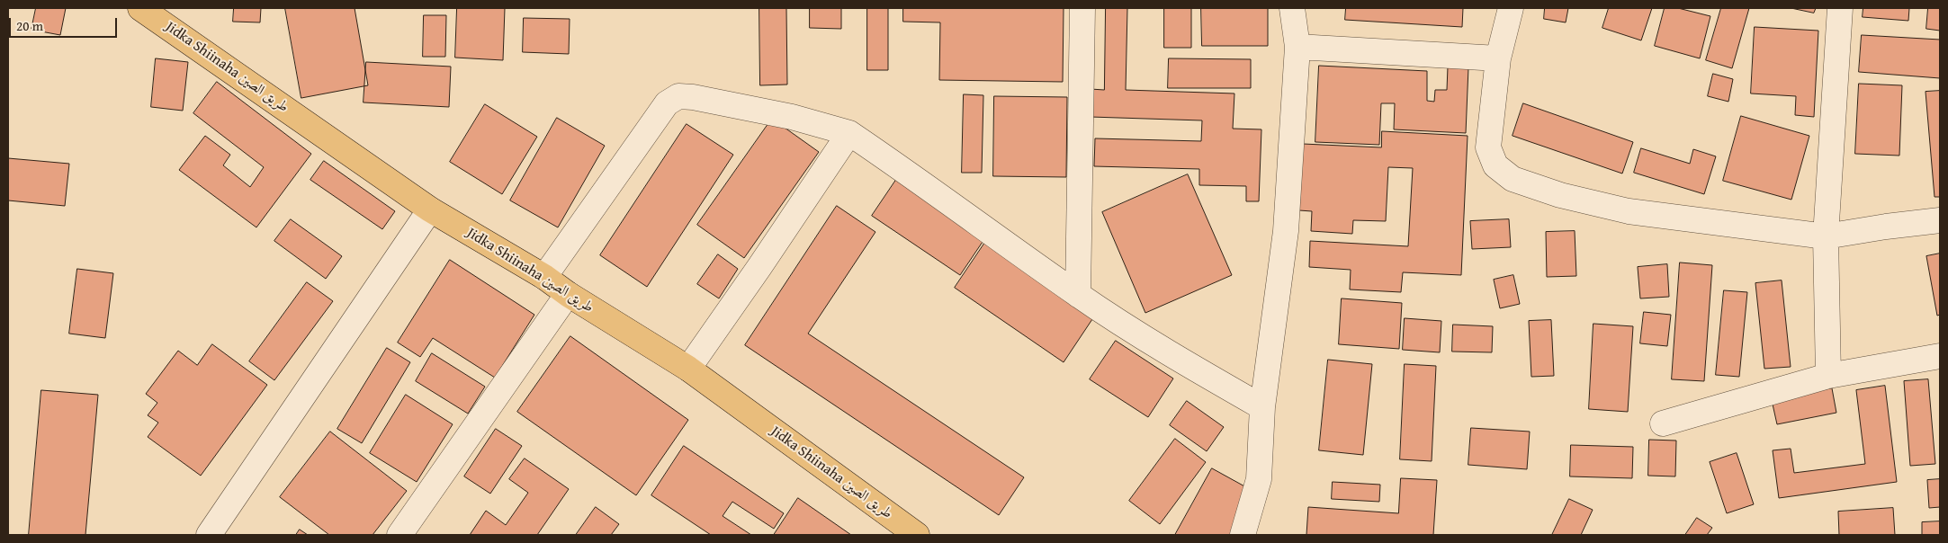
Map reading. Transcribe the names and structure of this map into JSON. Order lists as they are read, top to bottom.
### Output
{
  "streets": {
    "main road": ["Jidka Shiinaha طريق الصين"]
  },
  "scale_bar": "20 m"
}
